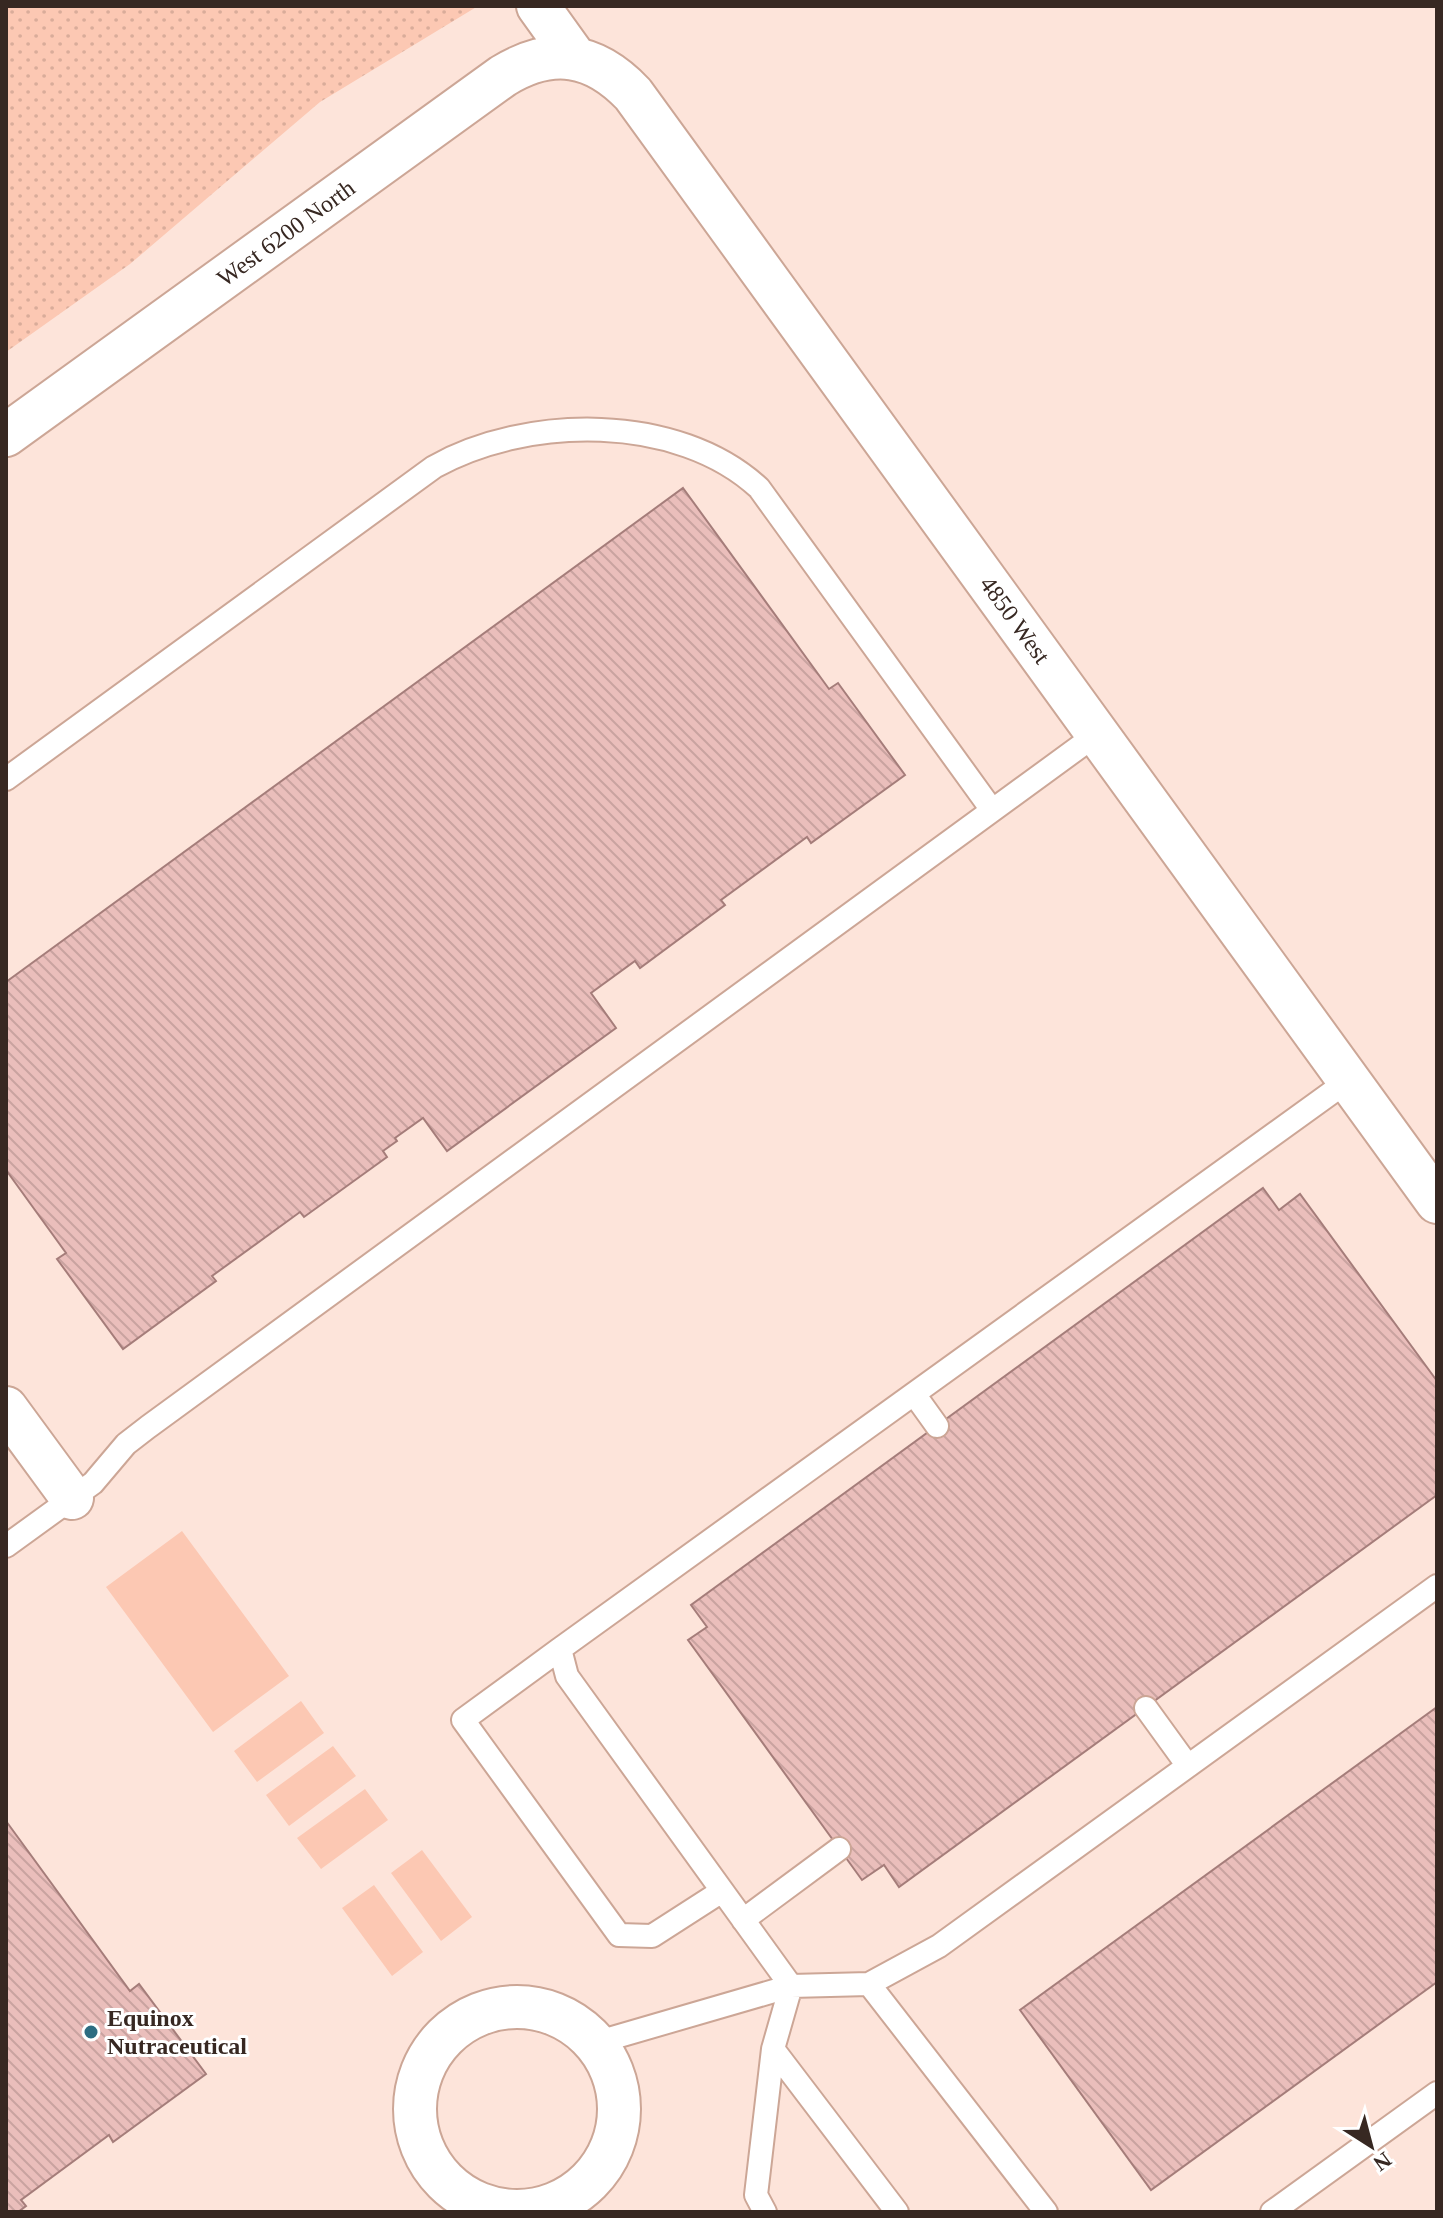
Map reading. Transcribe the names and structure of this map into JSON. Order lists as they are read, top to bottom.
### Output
{
  "streets": {
    "street": ["West 6200 North", "4850 West"]
  },
  "crossings": [
    ["West 6200 North", "4850 West"]
  ],
  "places": ["Equinox Nutraceutical"],
  "north": "bottom right"
}
